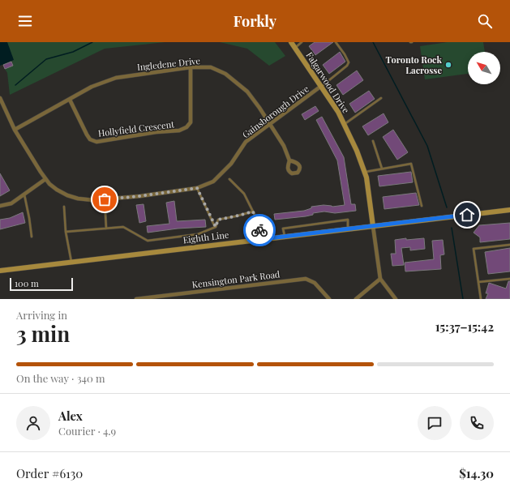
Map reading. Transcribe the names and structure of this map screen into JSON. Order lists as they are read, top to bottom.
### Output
{
  "streets": {
    "street": [
      "Ingledene Drive",
      "Falgarwood Drive",
      "Gainsborough Drive",
      "Hollyfield Crescent",
      "Eighth Line",
      "Kensington Park Road"
    ]
  },
  "crossings": [
    ["Ingledene Drive", "Gainsborough Drive"],
    ["Ingledene Drive", "Hollyfield Crescent"],
    ["Falgarwood Drive", "Gainsborough Drive"],
    ["Falgarwood Drive", "Eighth Line"]
  ],
  "places": ["Toronto Rock Lacrosse"],
  "scale_bar": "100 m",
  "north": "top left",
  "page": {
    "header": "Forkly",
    "scale": "100 m",
    "heading": ["3 min", "Arriving in", "15:37–15:42"],
    "panel": [
      "Alex",
      "Courier · 4.9",
      "Order #6130",
      "$14.30"
    ],
    "bar": "On the way · 340 m"
  }
}
